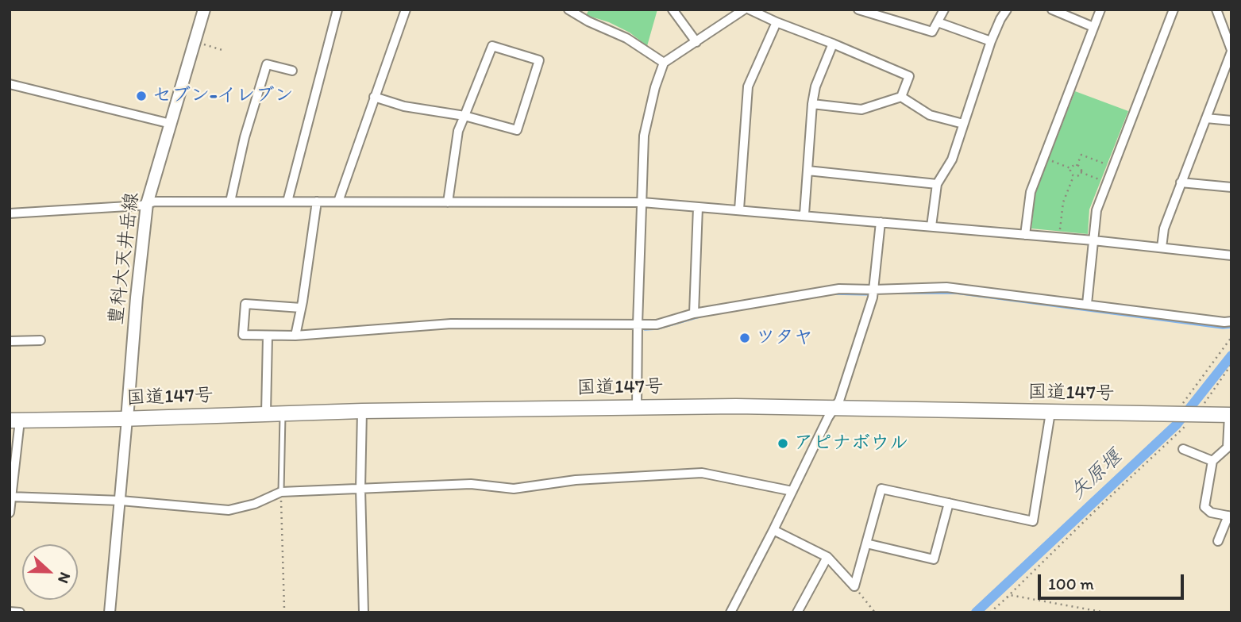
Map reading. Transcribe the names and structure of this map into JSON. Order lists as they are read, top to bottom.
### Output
{
  "streets": {
    "highway": ["国道147号"],
    "main road": ["豊科大天井岳線"]
  },
  "crossings": [
    ["豊科大天井岳線", "国道147号"]
  ],
  "water": ["矢原堰"],
  "places": ["セブン-イレブン", "ツタヤ", "アピナボウル"],
  "scale_bar": "100 m",
  "north": "right"
}
